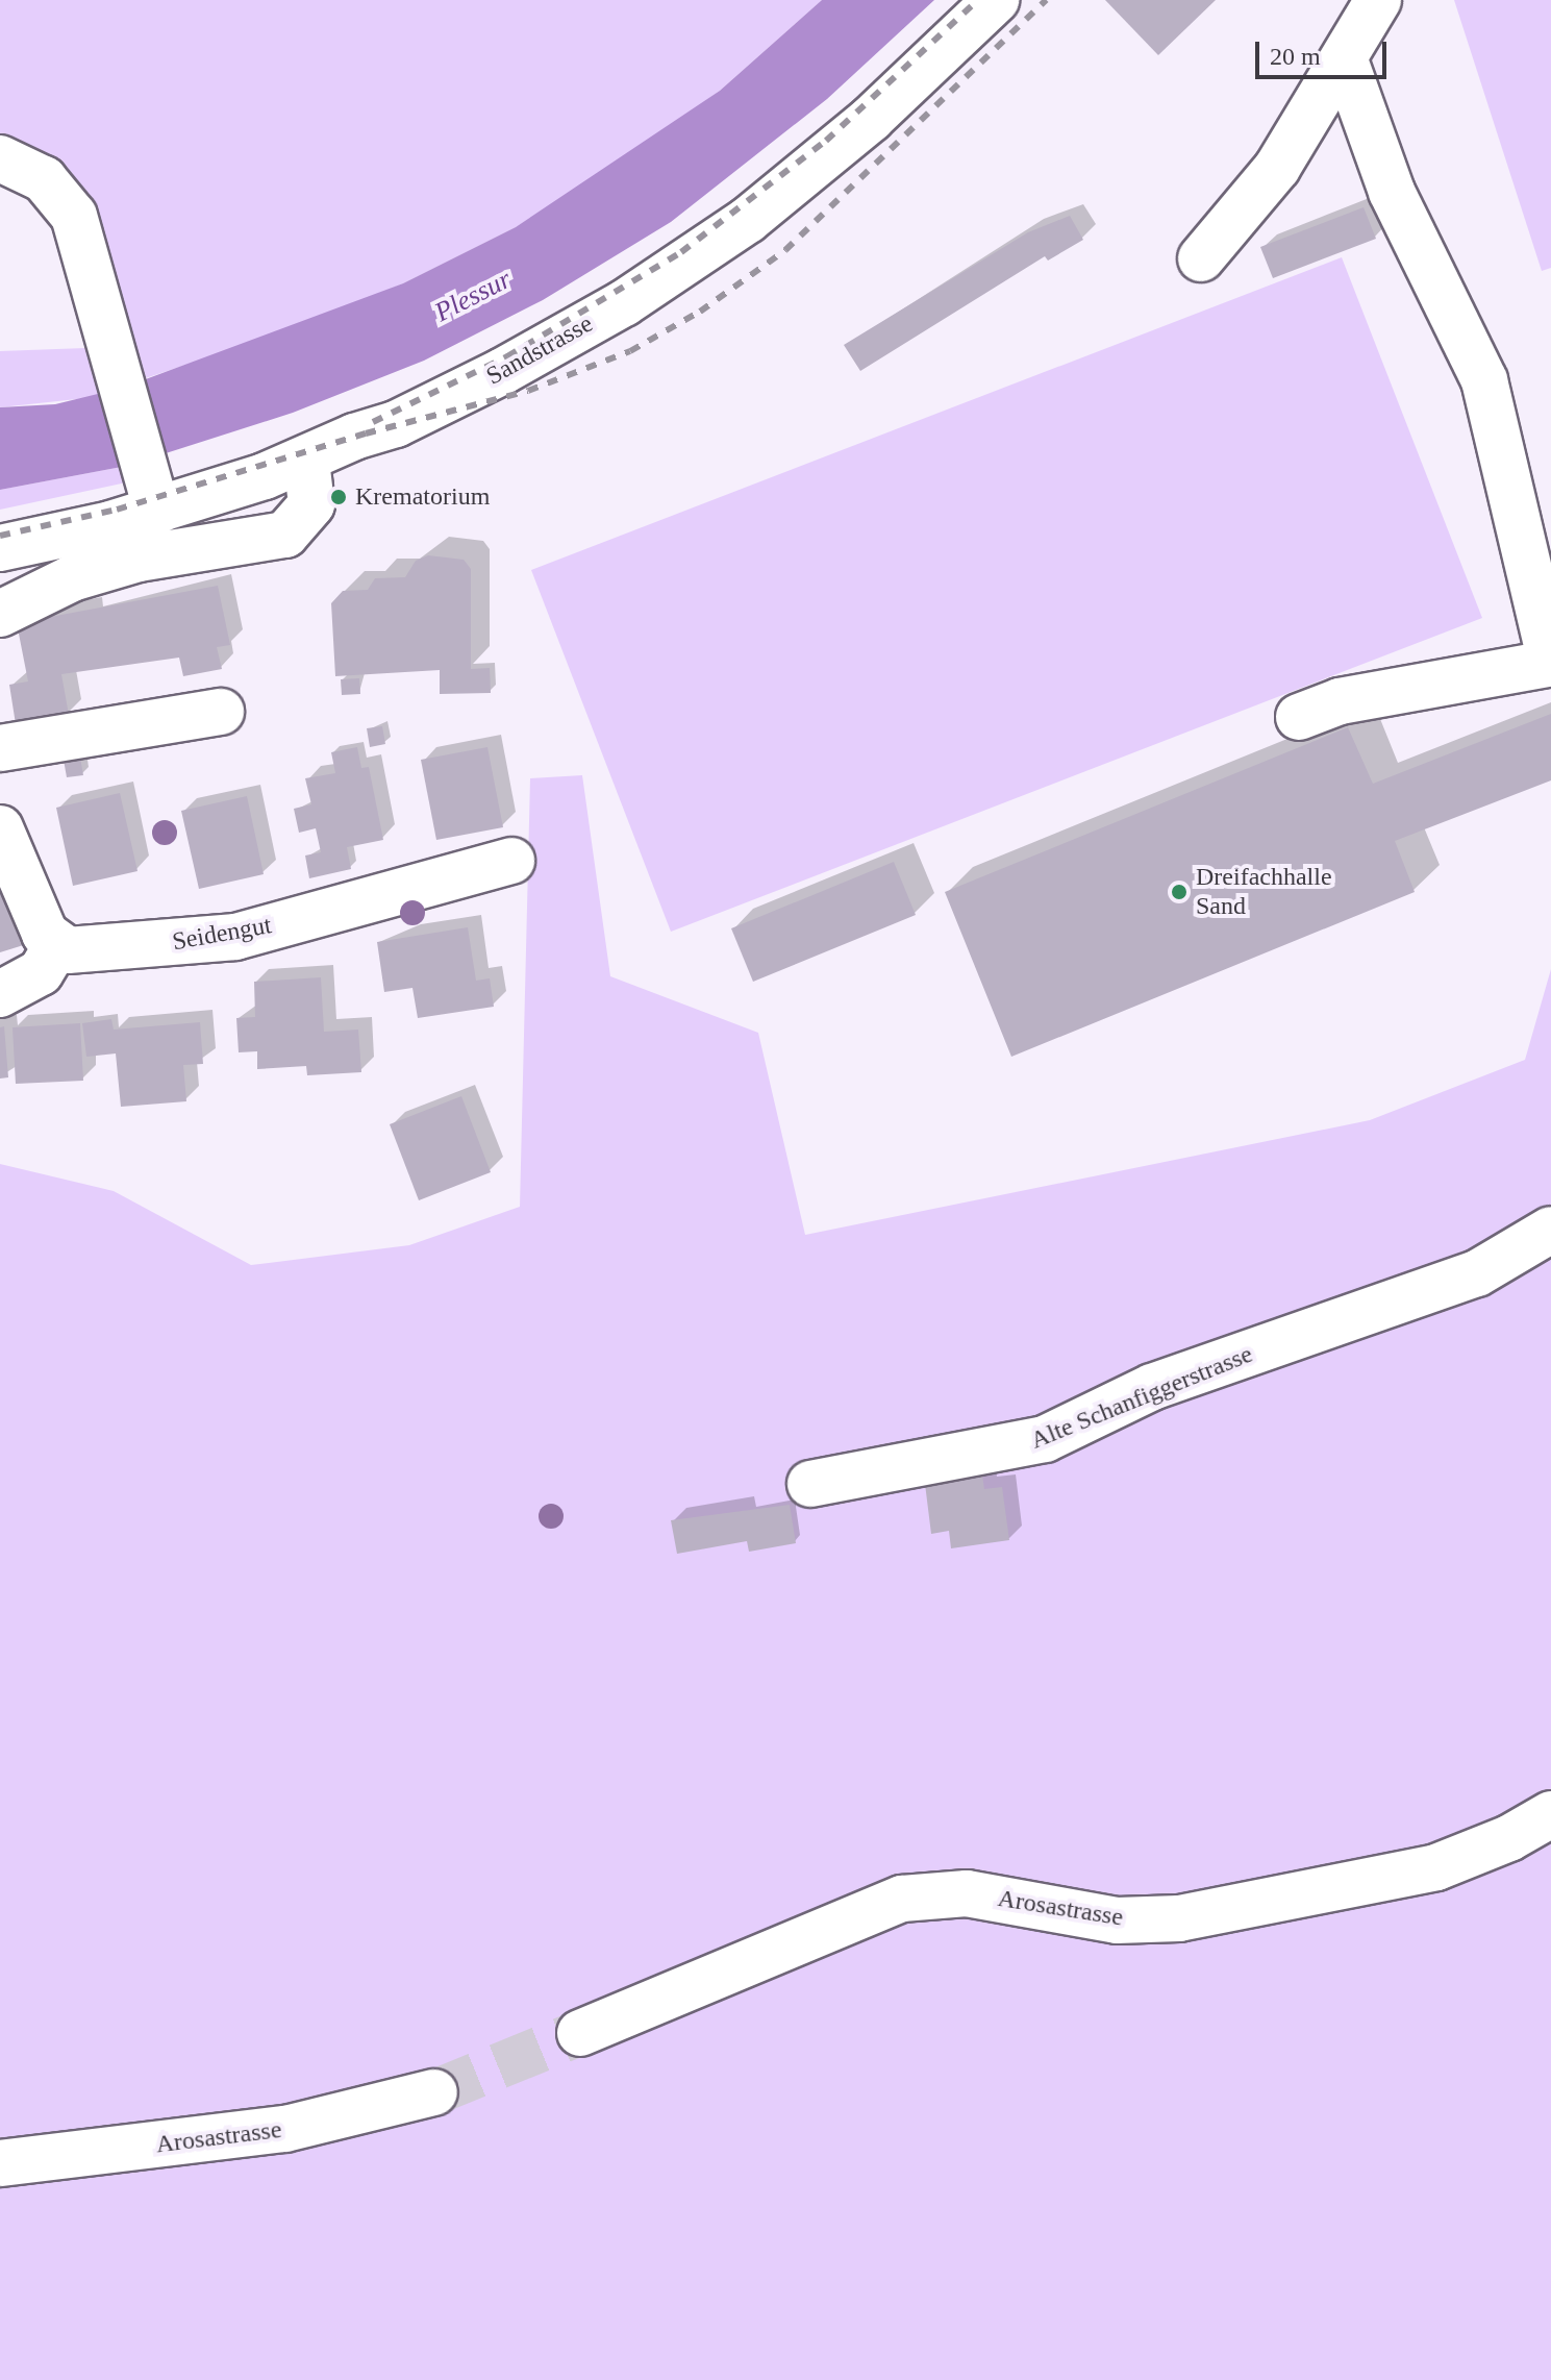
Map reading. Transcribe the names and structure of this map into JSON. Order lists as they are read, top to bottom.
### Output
{
  "streets": {
    "street": [
      "Sandstrasse",
      "Seidengut",
      "Alte Schanfiggerstrasse",
      "Arosastrasse"
    ]
  },
  "water": ["Plessur"],
  "places": ["Krematorium", "Dreifachhalle Sand"],
  "scale_bar": "20 m"
}
